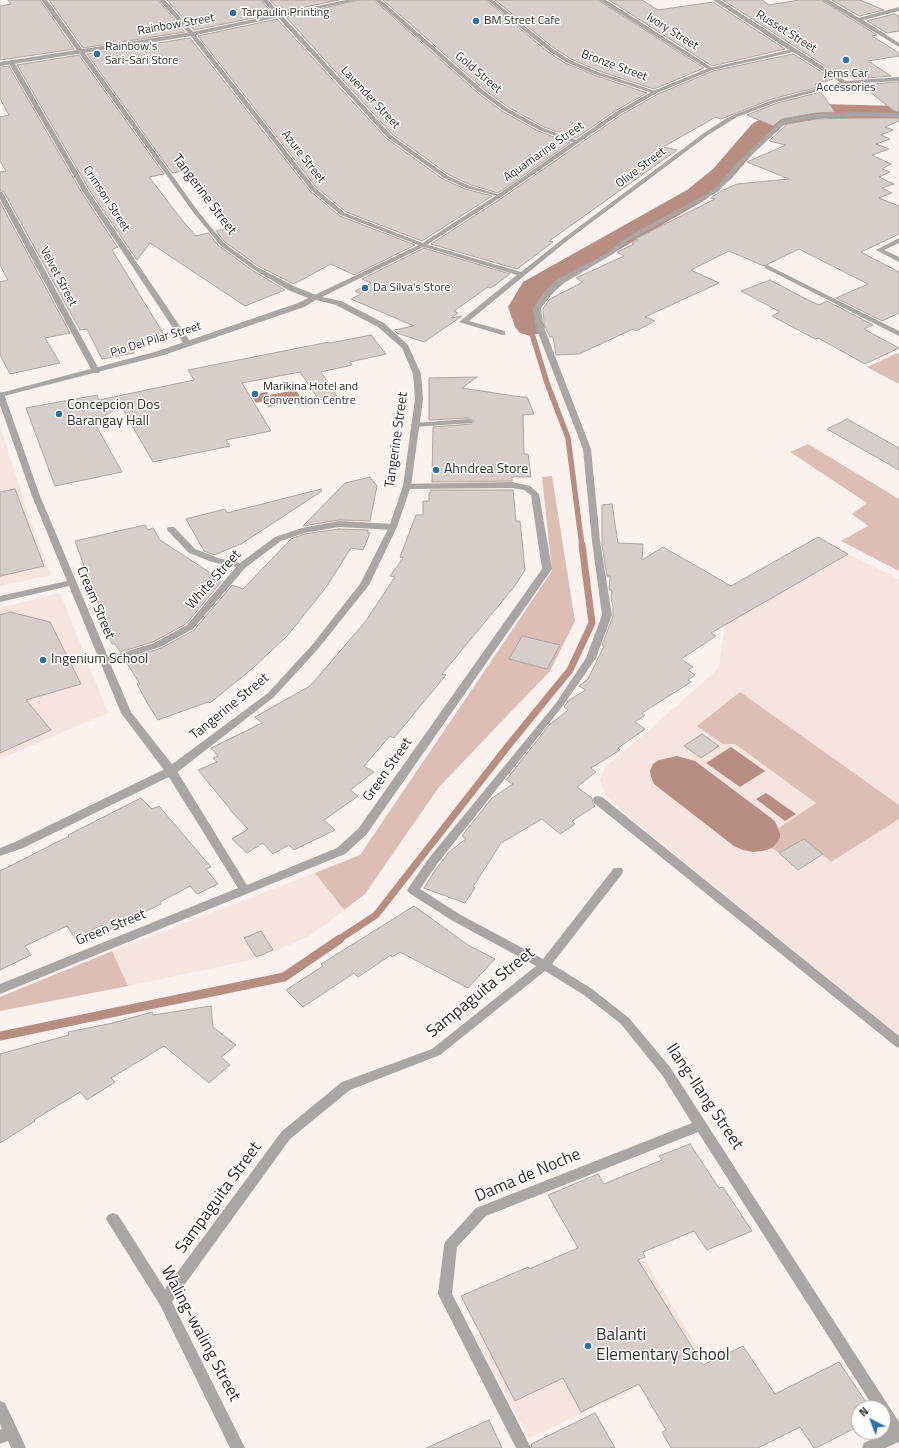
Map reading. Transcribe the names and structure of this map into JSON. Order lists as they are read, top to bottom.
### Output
{
  "streets": {
    "street": [
      "Rainbow Street",
      "Ivory Street",
      "Russet Street",
      "Bronze Street",
      "Gold Street",
      "Lavender Street",
      "Aquamarine Street",
      "Azure Street",
      "Olive Street",
      "Tangerine Street",
      "Crimson Street",
      "Velvet Street",
      "Pio Del Pilar Street",
      "White Street",
      "Cream Street",
      "Green Street",
      "Sampaguita Street",
      "Ilang-Ilang Street",
      "Dama de Noche",
      "Waling-waling Street"
    ]
  },
  "crossings": [
    ["Rainbow Street", "Lavender Street"],
    ["Rainbow Street", "Azure Street"],
    ["Rainbow Street", "Tangerine Street"],
    ["Rainbow Street", "Crimson Street"],
    ["Ivory Street", "Aquamarine Street"],
    ["Russet Street", "Aquamarine Street"],
    ["Russet Street", "Olive Street"],
    ["Bronze Street", "Aquamarine Street"],
    ["Gold Street", "Aquamarine Street"],
    ["Lavender Street", "Aquamarine Street"],
    ["Aquamarine Street", "Azure Street"],
    ["Aquamarine Street", "Tangerine Street"],
    ["Aquamarine Street", "Pio Del Pilar Street"],
    ["Azure Street", "Olive Street"],
    ["Tangerine Street", "Pio Del Pilar Street"],
    ["Tangerine Street", "White Street"],
    ["Tangerine Street", "Cream Street"],
    ["Tangerine Street", "Green Street"],
    ["Crimson Street", "Pio Del Pilar Street"],
    ["Velvet Street", "Pio Del Pilar Street"],
    ["Pio Del Pilar Street", "Cream Street"],
    ["White Street", "Cream Street"],
    ["Cream Street", "Green Street"],
    ["Sampaguita Street", "Ilang-Ilang Street"],
    ["Sampaguita Street", "Waling-waling Street"],
    ["Ilang-Ilang Street", "Dama de Noche"]
  ],
  "places": [
    "Tarpaulin Printing",
    "BM Street Cafe",
    "Rainbow's Sari-Sari Store",
    "Jems Car Accessories",
    "Da Silva's Store",
    "Marikina Hotel and Convention Centre",
    "Concepcion Dos Barangay Hall",
    "Ahndrea Store",
    "Ingenium School",
    "Balanti Elementary School"
  ],
  "north": "top left"
}
